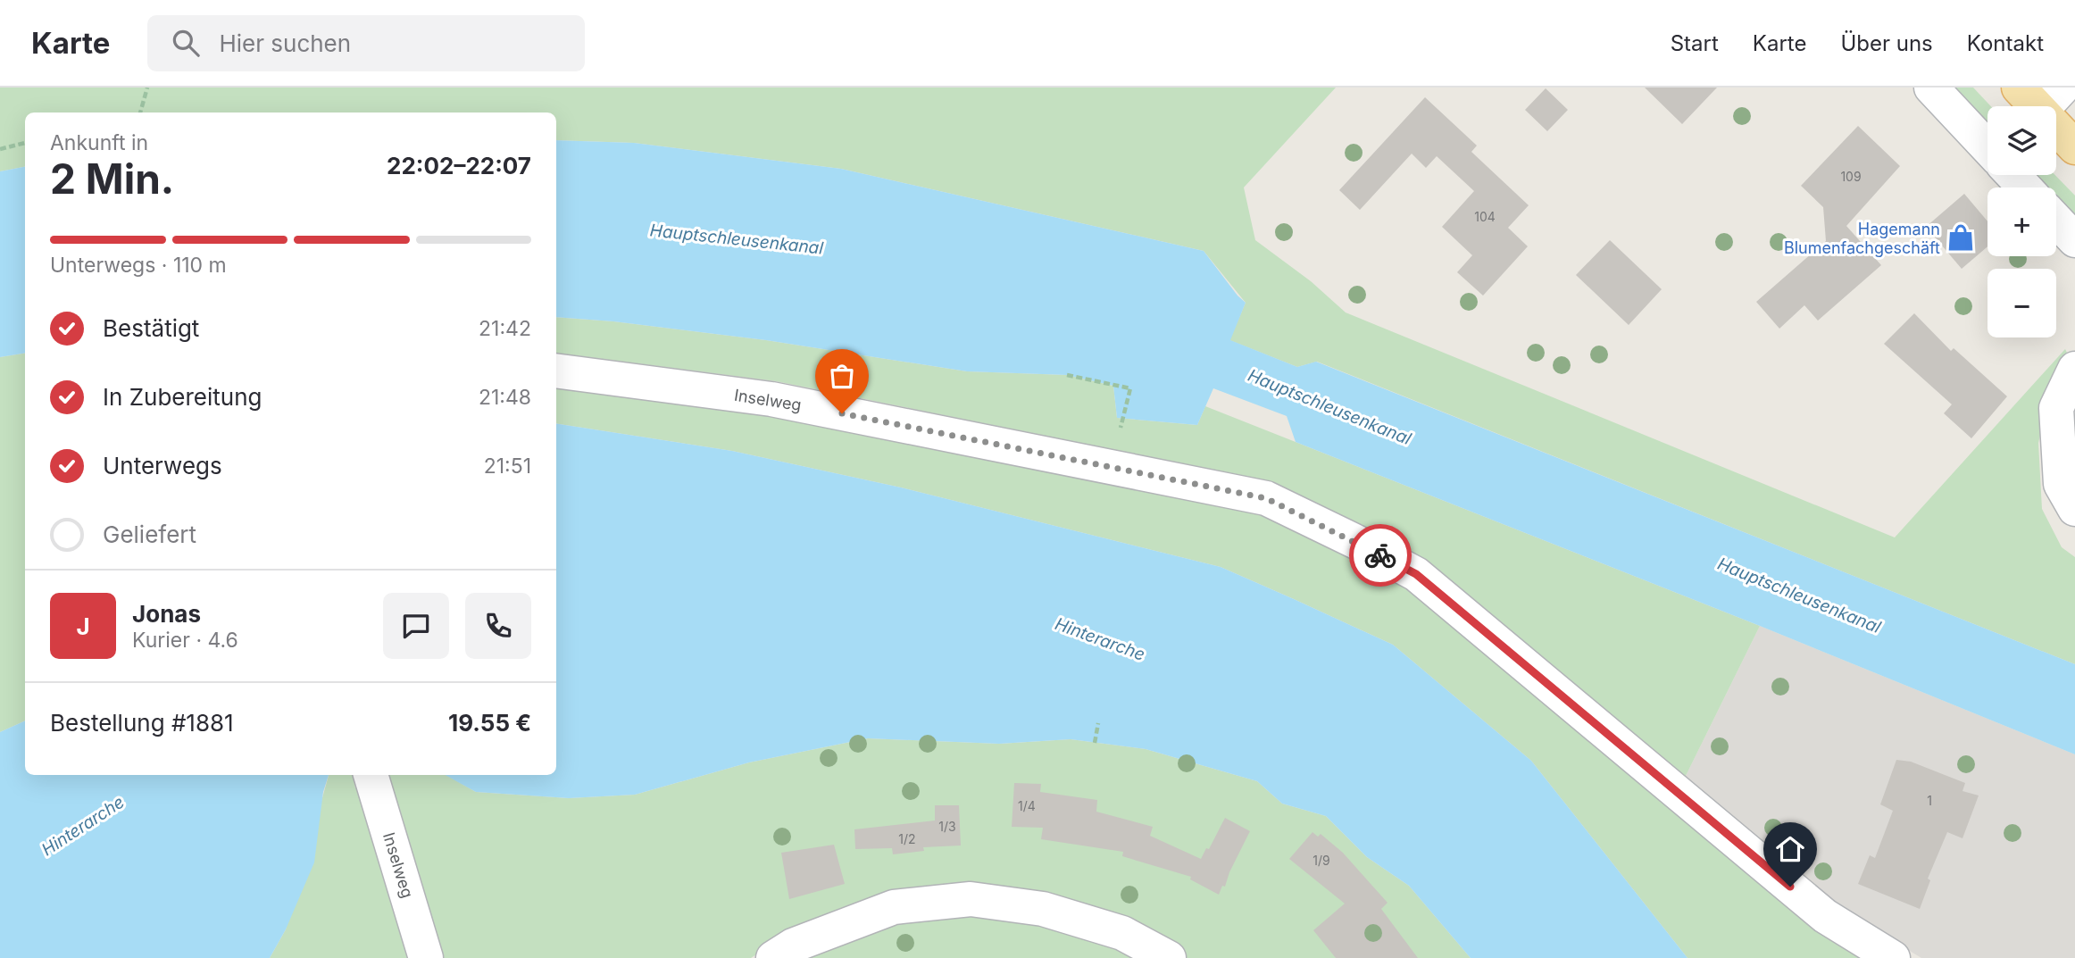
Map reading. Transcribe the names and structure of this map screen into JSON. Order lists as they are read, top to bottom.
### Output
{
  "streets": {
    "street": ["Inselweg"]
  },
  "water": ["Hauptschleusenkanal", "Hinterarche"],
  "places": {
    "shop": ["Hagemann Blumenfachgeschäft"]
  },
  "house_numbers": [
    "109",
    "104",
    "1",
    "1/4",
    "1/3",
    "1/2",
    "1/9"
  ],
  "page": {
    "header": "Karte",
    "search": "Hier suchen",
    "nav": [
      "Start",
      "Karte",
      "Über uns",
      "Kontakt"
    ],
    "map_buttons": ["+", "−"],
    "heading": ["2 Min.", "Ankunft in", "22:02–22:07"],
    "panel": [
      "Jonas",
      "Kurier · 4.6",
      "Bestellung #1881",
      "19.55 €"
    ],
    "bar": "Unterwegs · 110 m",
    "list": [
      ["Bestätigt", "21:42"],
      ["In Zubereitung", "21:48"],
      ["Unterwegs", "21:51"],
      "Geliefert"
    ],
    "round": "J"
  }
}
